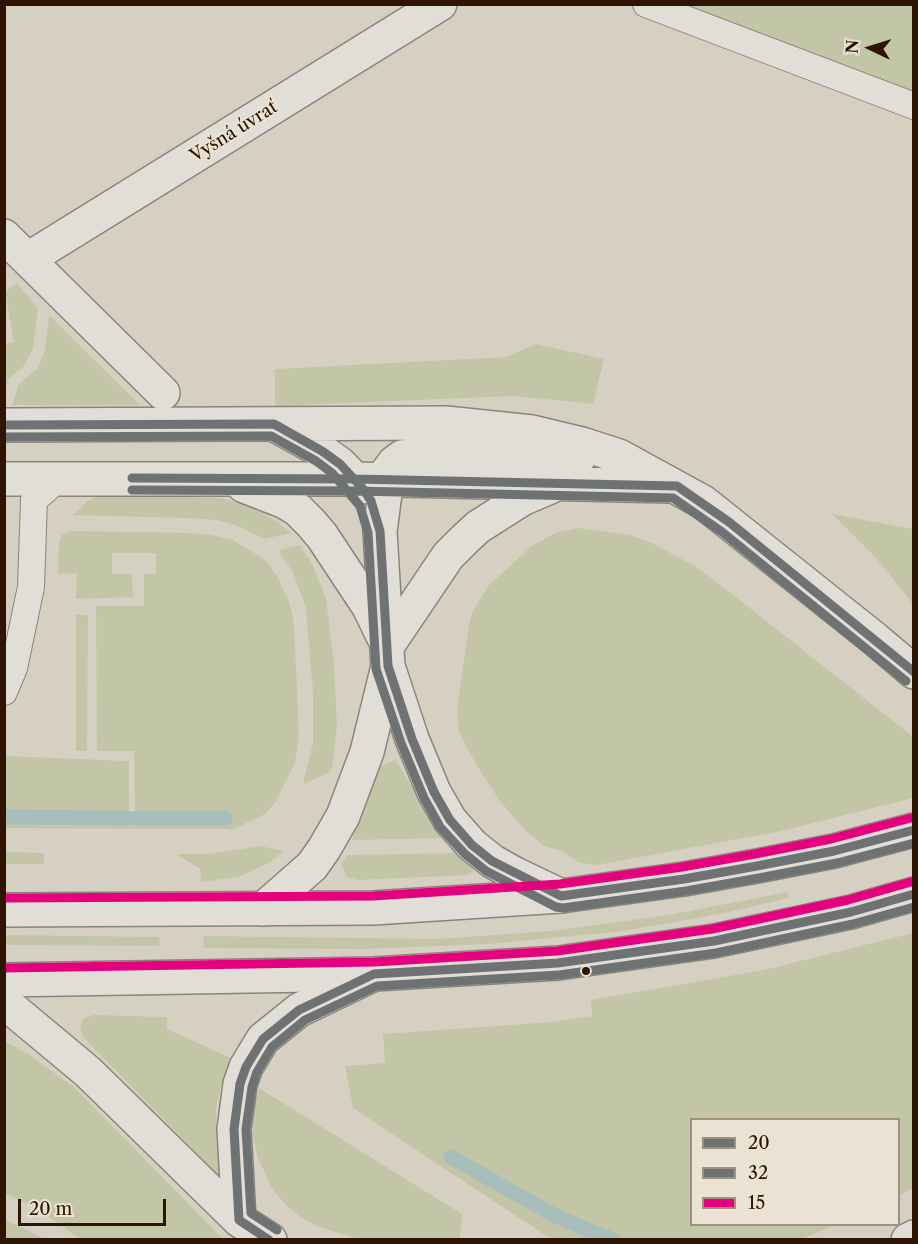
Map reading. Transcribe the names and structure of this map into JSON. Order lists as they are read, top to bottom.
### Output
{
  "streets": {
    "street": ["Vyšná úvrať"]
  },
  "lines": ["transit line 20", "transit line 32", "transit line 15"],
  "legend": ["20", "32", "15"],
  "scale_bar": "20 m",
  "north": "left"
}
